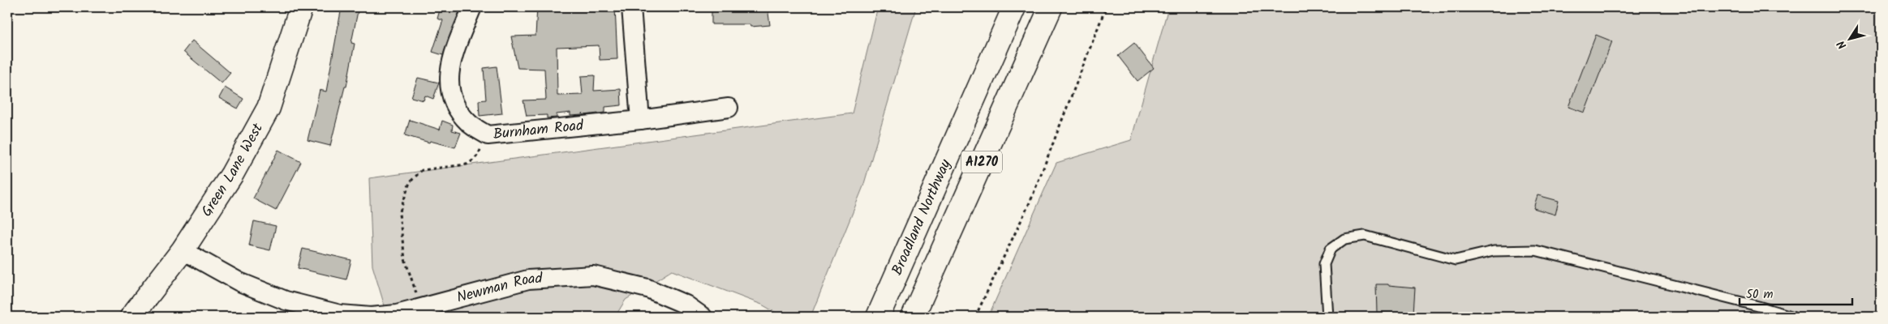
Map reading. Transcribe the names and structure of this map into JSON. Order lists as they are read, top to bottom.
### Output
{
  "streets": {
    "main road": ["A1270", "Green Lane West", "Broadland Northway"],
    "street": ["Burnham Road", "Newman Road"]
  },
  "crossings": [
    ["Green Lane West", "Newman Road"]
  ],
  "scale_bar": "50 m",
  "north": "bottom left"
}
